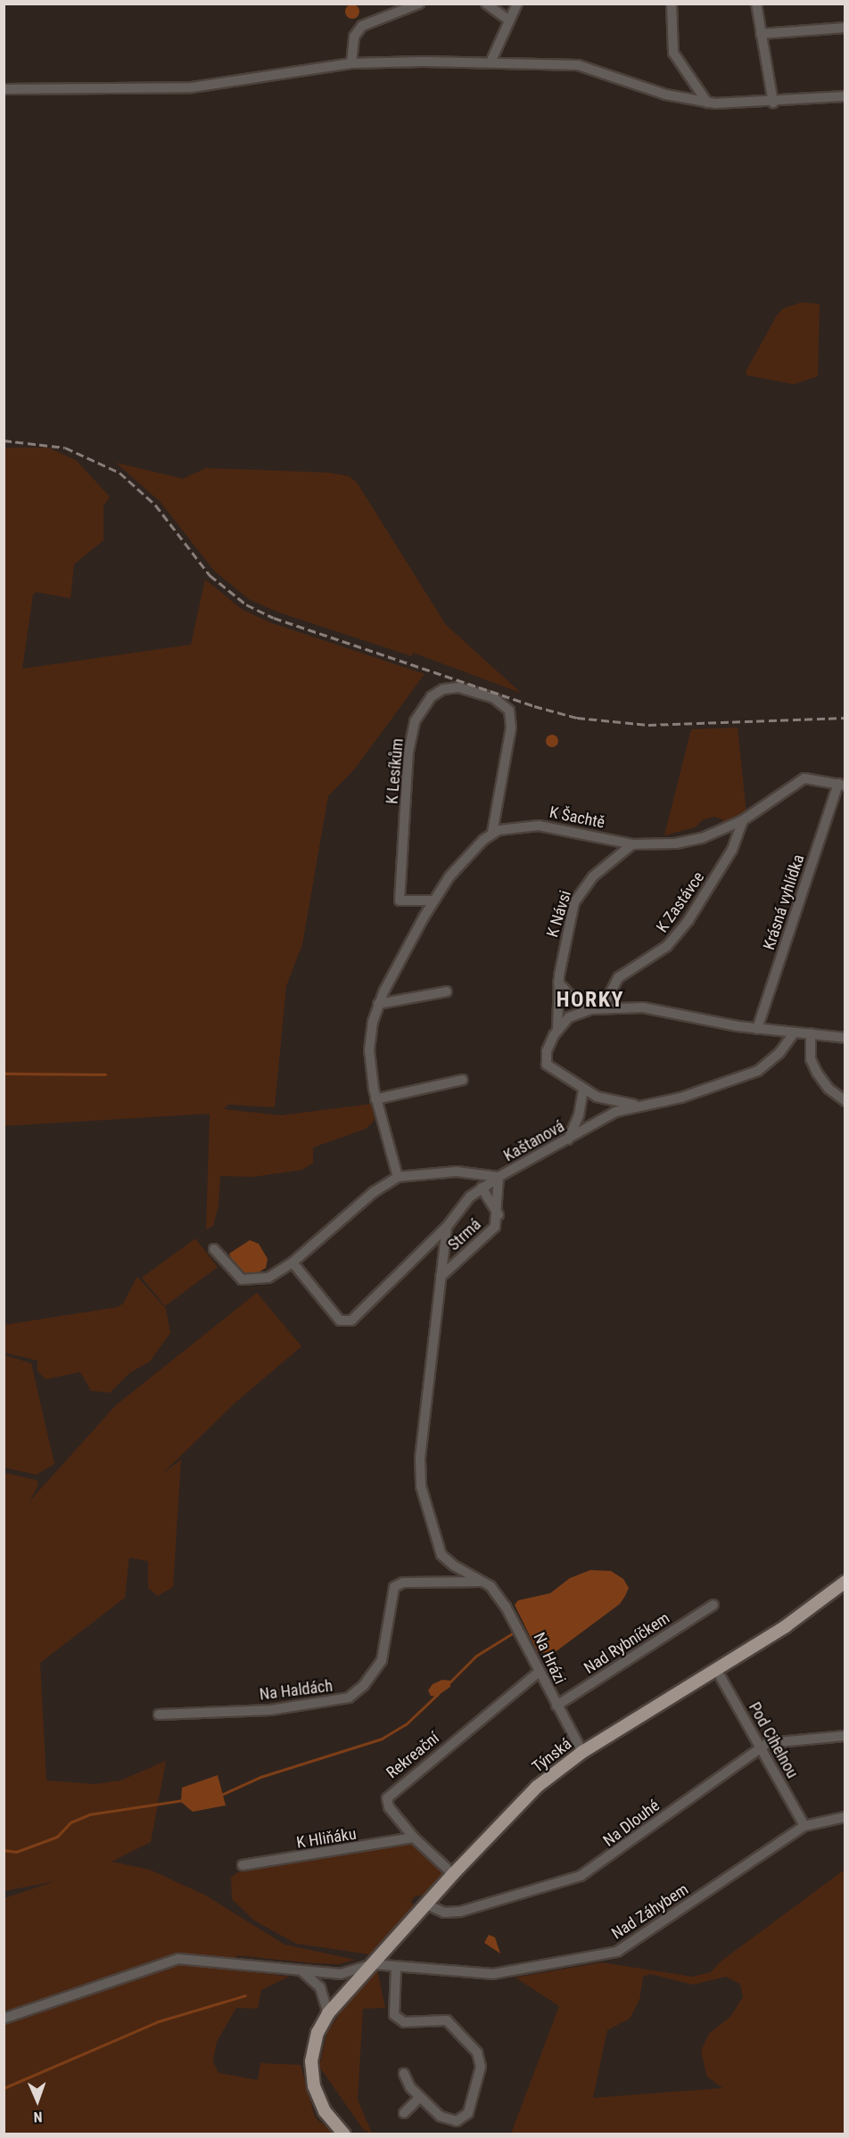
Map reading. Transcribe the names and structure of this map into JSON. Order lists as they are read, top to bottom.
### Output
{
  "streets": {
    "main road": ["Týnská"],
    "street": [
      "K Lesíkům",
      "K Šachtě",
      "K Zastávce",
      "Krásná vyhlídka",
      "K Návsi",
      "Kaštanová",
      "Strmá",
      "Nad Rybníčkem",
      "Na Hrázi",
      "Na Haldách",
      "Pod Cihelnou",
      "Rekreační",
      "Na Dlouhé",
      "K Hliňáku",
      "Nad Záhybem"
    ]
  },
  "crossings": [
    ["K Lesíkům", "K Šachtě"],
    ["K Šachtě", "K Zastávce"],
    ["K Šachtě", "Krásná vyhlídka"],
    ["K Šachtě", "K Návsi"],
    ["K Zastávce", "K Návsi"],
    ["Krásná vyhlídka", "K Návsi"],
    ["K Návsi", "Kaštanová"],
    ["Kaštanová", "Strmá"],
    ["Nad Rybníčkem", "Na Hrázi"],
    ["Na Hrázi", "Na Haldách"],
    ["Na Hrázi", "Rekreační"],
    ["Na Hrázi", "Týnská"],
    ["Pod Cihelnou", "Týnská"],
    ["Pod Cihelnou", "Na Dlouhé"],
    ["Pod Cihelnou", "Nad Záhybem"],
    ["Rekreační", "Týnská"],
    ["Rekreační", "K Hliňáku"],
    ["Týnská", "Na Dlouhé"],
    ["Týnská", "Nad Záhybem"]
  ],
  "districts": ["HORKY"],
  "north": "bottom"
}
